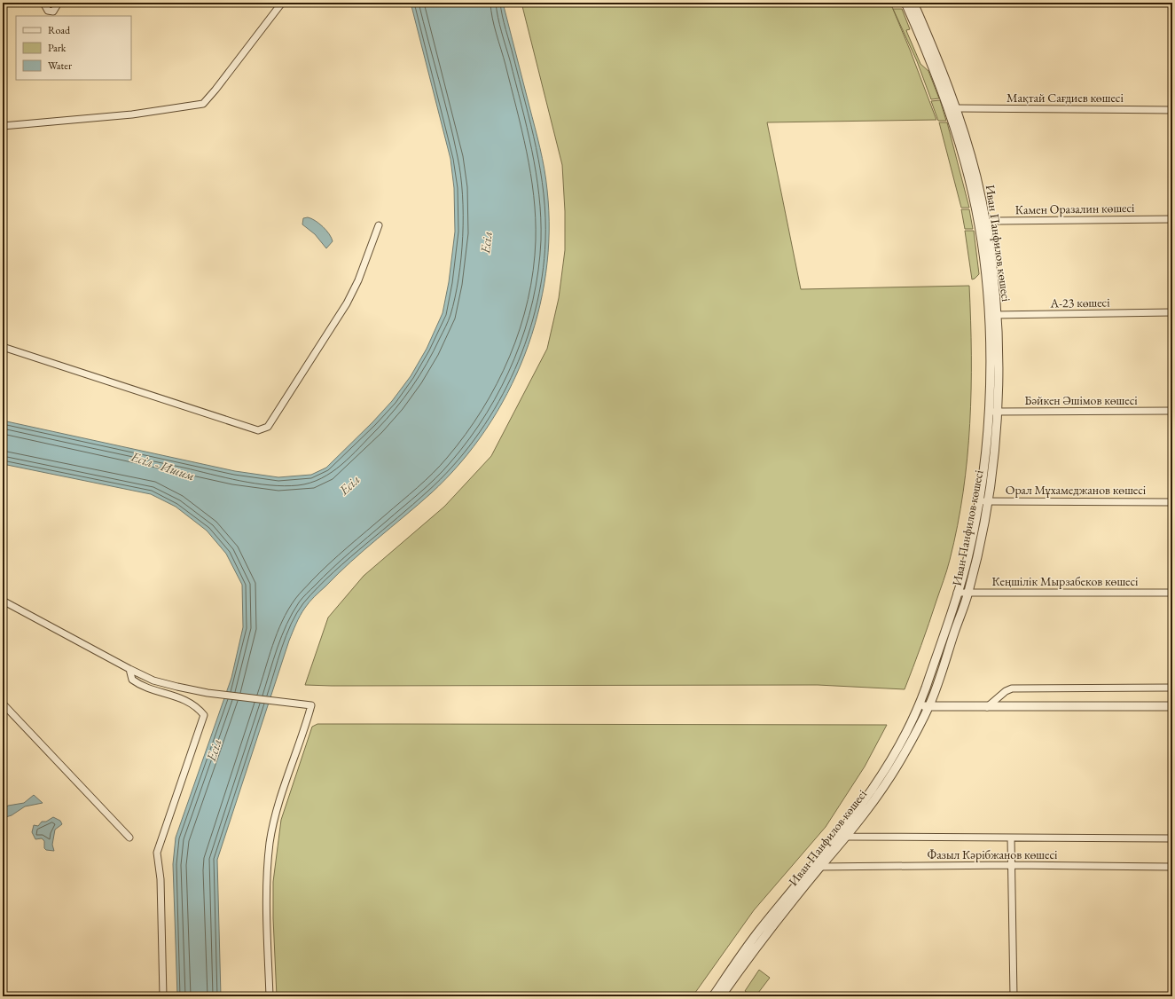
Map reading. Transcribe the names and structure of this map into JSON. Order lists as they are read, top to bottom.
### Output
{
  "streets": {
    "street": [
      "Мақтай Сағдиев көшесі",
      "Камен Оразалин көшесі",
      "Иван Панфилов көшесі",
      "А-23 көшесі",
      "Бәйкен Әшімов көшесі",
      "Орал Мұхамеджанов көшесі",
      "Кеңшілік Мырзабеков көшесі",
      "Фазыл Кәрібжанов көшесі"
    ]
  },
  "crossings": [
    ["Мақтай Сағдиев көшесі", "Иван Панфилов көшесі"],
    ["Камен Оразалин көшесі", "Иван Панфилов көшесі"],
    ["Иван Панфилов көшесі", "А-23 көшесі"],
    ["Иван Панфилов көшесі", "Бәйкен Әшімов көшесі"],
    ["Иван Панфилов көшесі", "Орал Мұхамеджанов көшесі"],
    ["Иван Панфилов көшесі", "Кеңшілік Мырзабеков көшесі"],
    ["Иван Панфилов көшесі", "Фазыл Кәрібжанов көшесі"]
  ],
  "water": ["Есіл", "Есіл - Ишим"],
  "legend": ["Road", "Park", "Water"]
}
